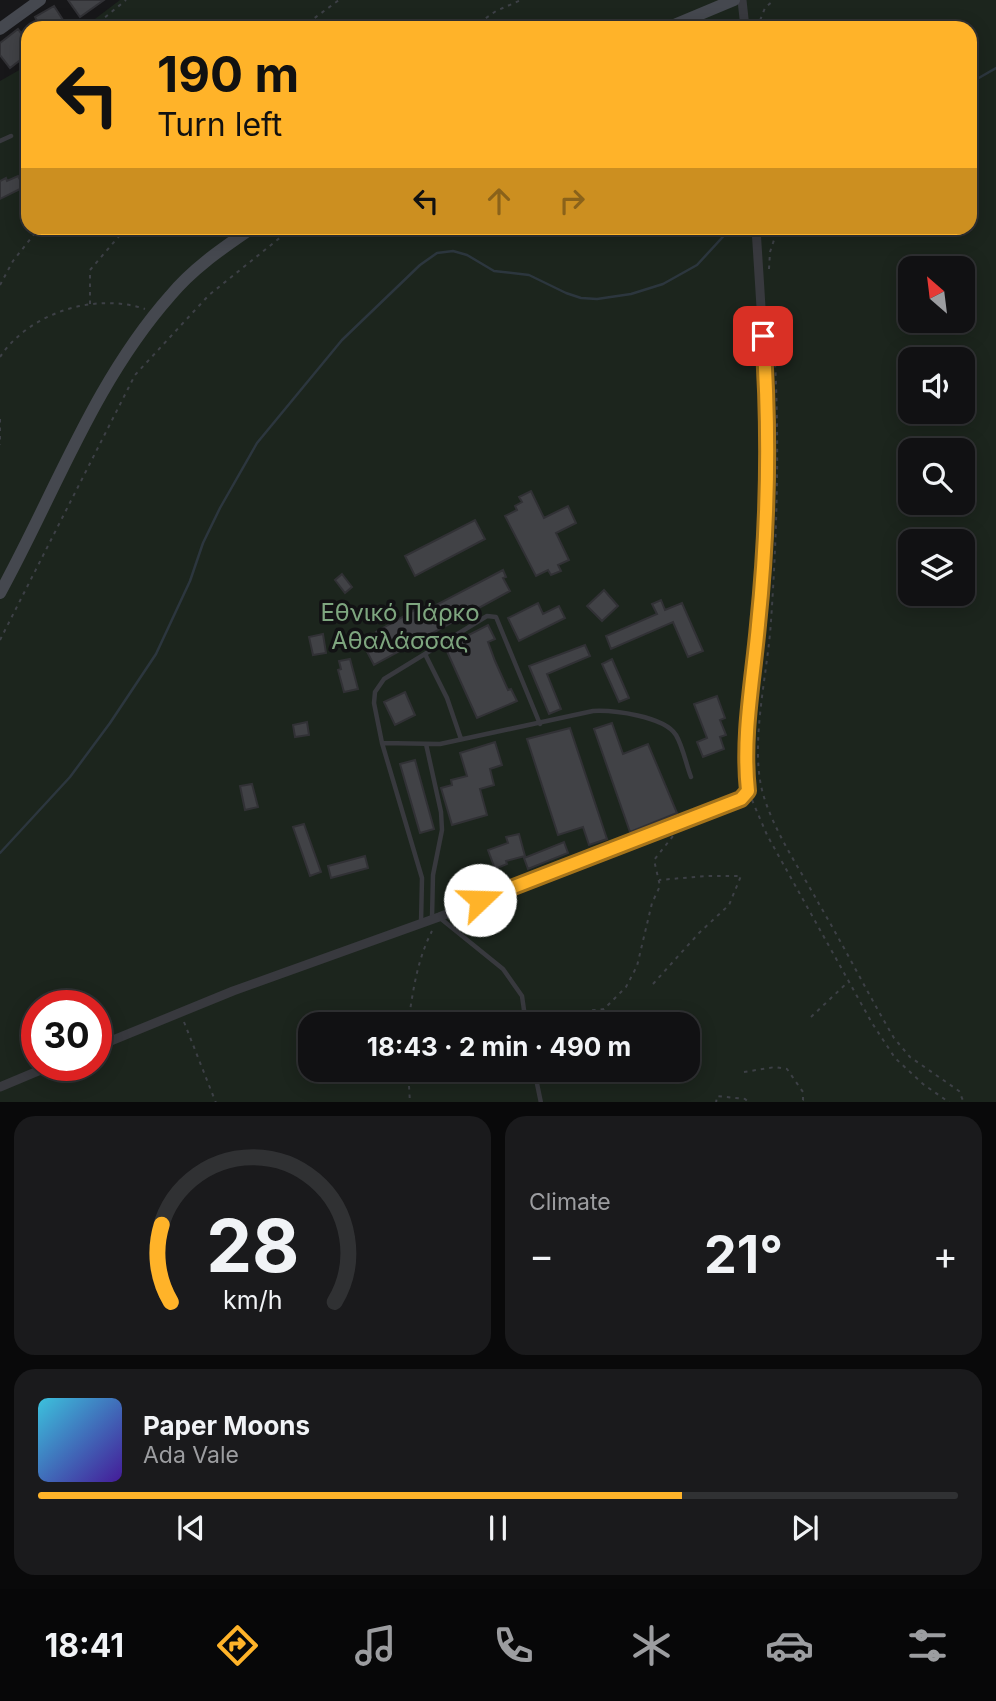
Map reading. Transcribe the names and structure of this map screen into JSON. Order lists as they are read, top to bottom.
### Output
{
  "parks": ["Εθνικό Πάρκο Αθαλάσσας"],
  "north": "top left",
  "page": {
    "turn": ["190 m", "Turn left"],
    "limit": "30",
    "trip": "18:43 · 2 min · 490 m",
    "tile": "Climate",
    "heat": ["−", "21°", "+"],
    "song": ["Paper Moons", "Ada Vale"],
    "tabs": "18:41",
    "gauge": ["28", "km/h"]
  }
}
